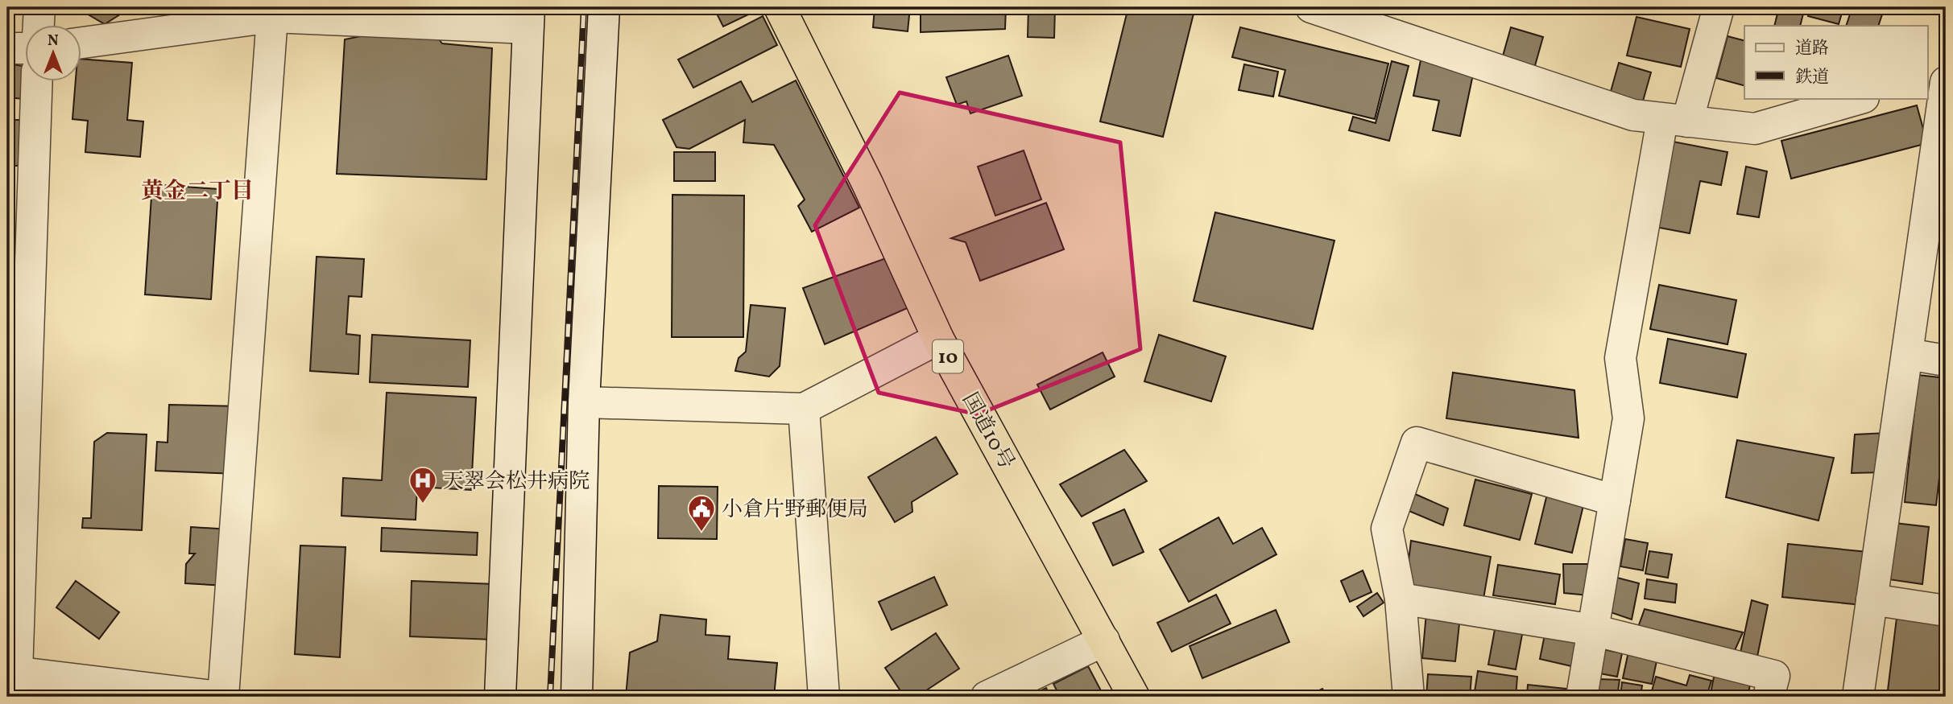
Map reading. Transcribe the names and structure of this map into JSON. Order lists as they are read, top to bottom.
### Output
{
  "streets": {
    "highway": ["10", "国道10号"]
  },
  "districts": ["黄金二丁目"],
  "places": {
    "hospital": ["天翠会松井病院"],
    "public building": ["小倉片野郵便局"]
  },
  "legend": ["道路", "鉄道"],
  "north": "top"
}
